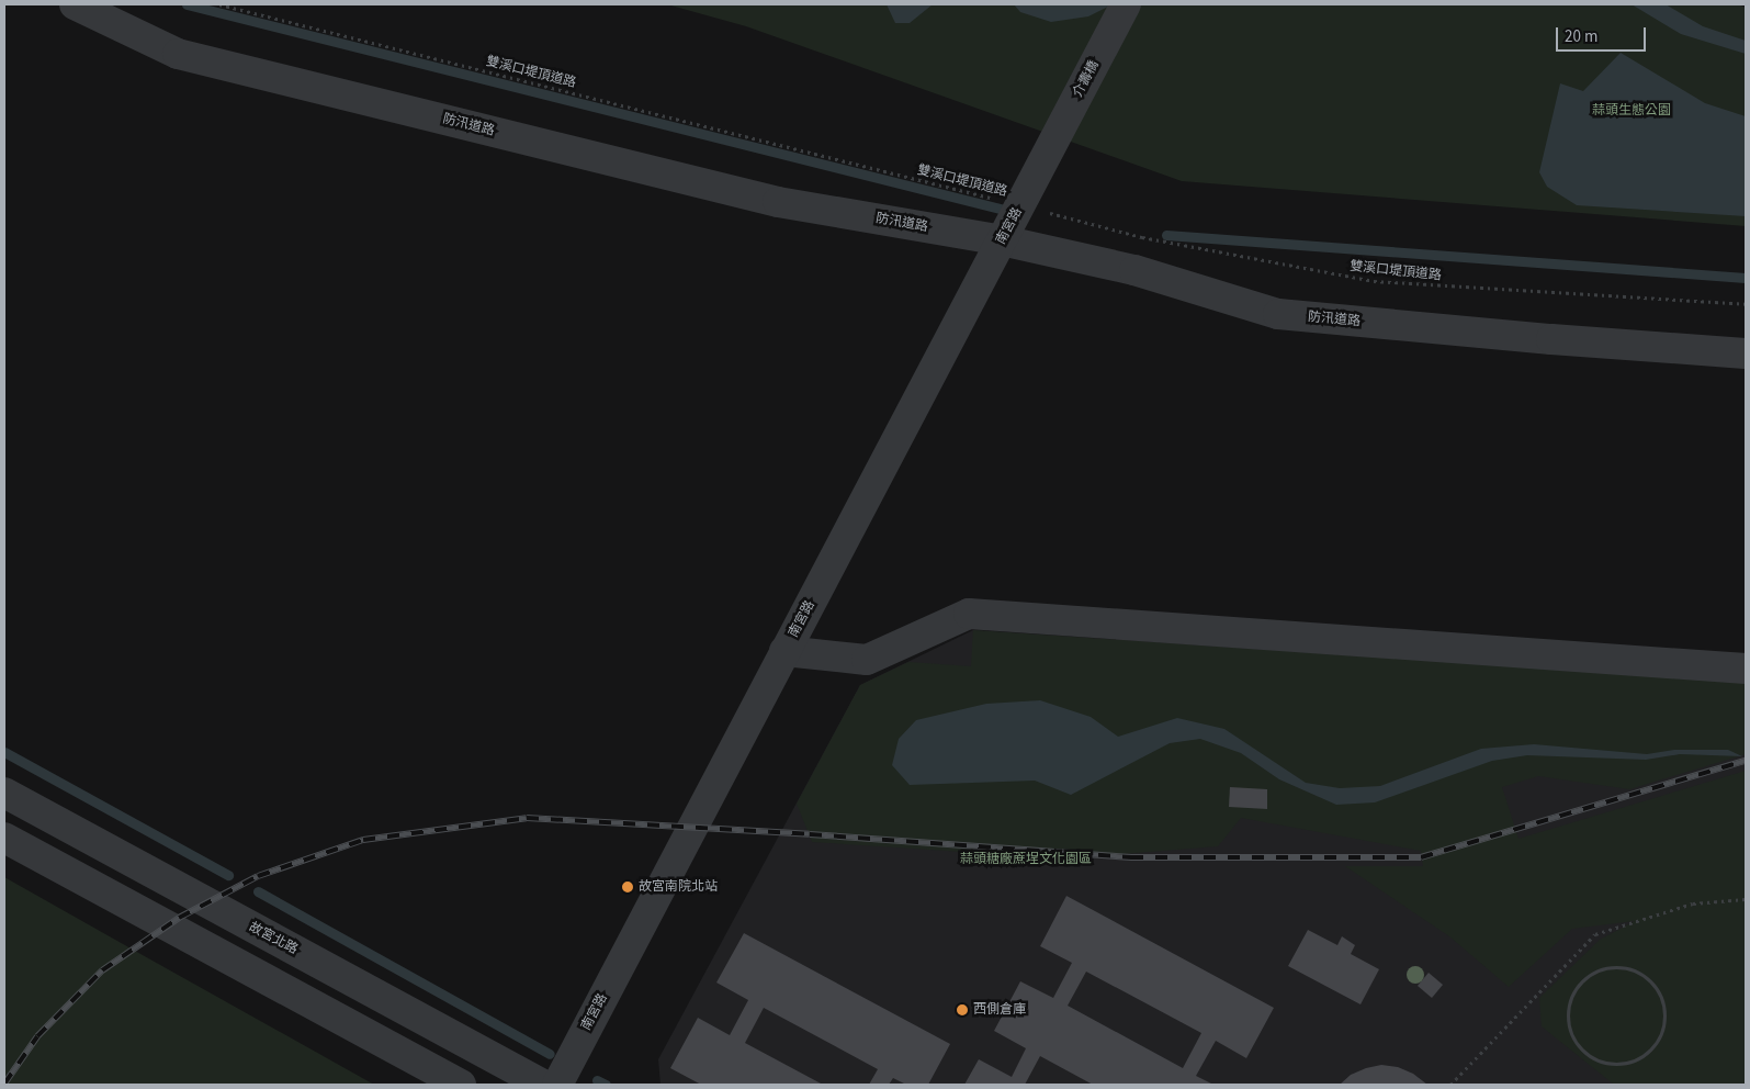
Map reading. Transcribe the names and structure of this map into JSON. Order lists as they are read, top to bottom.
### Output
{
  "streets": {
    "street": [
      "介壽橋",
      "防汛道路",
      "南宮路",
      "故宮北路"
    ],
    "path": ["雙溪口堤頂道路"]
  },
  "crossings": [
    ["雙溪口堤頂道路", "南宮路"],
    ["介壽橋", "南宮路"],
    ["防汛道路", "南宮路"]
  ],
  "parks": ["蒜頭生態公園", "蒜頭糖廠蔗埕文化園區"],
  "places": ["故宮南院北站", "西側倉庫"],
  "scale_bar": "20 m"
}
